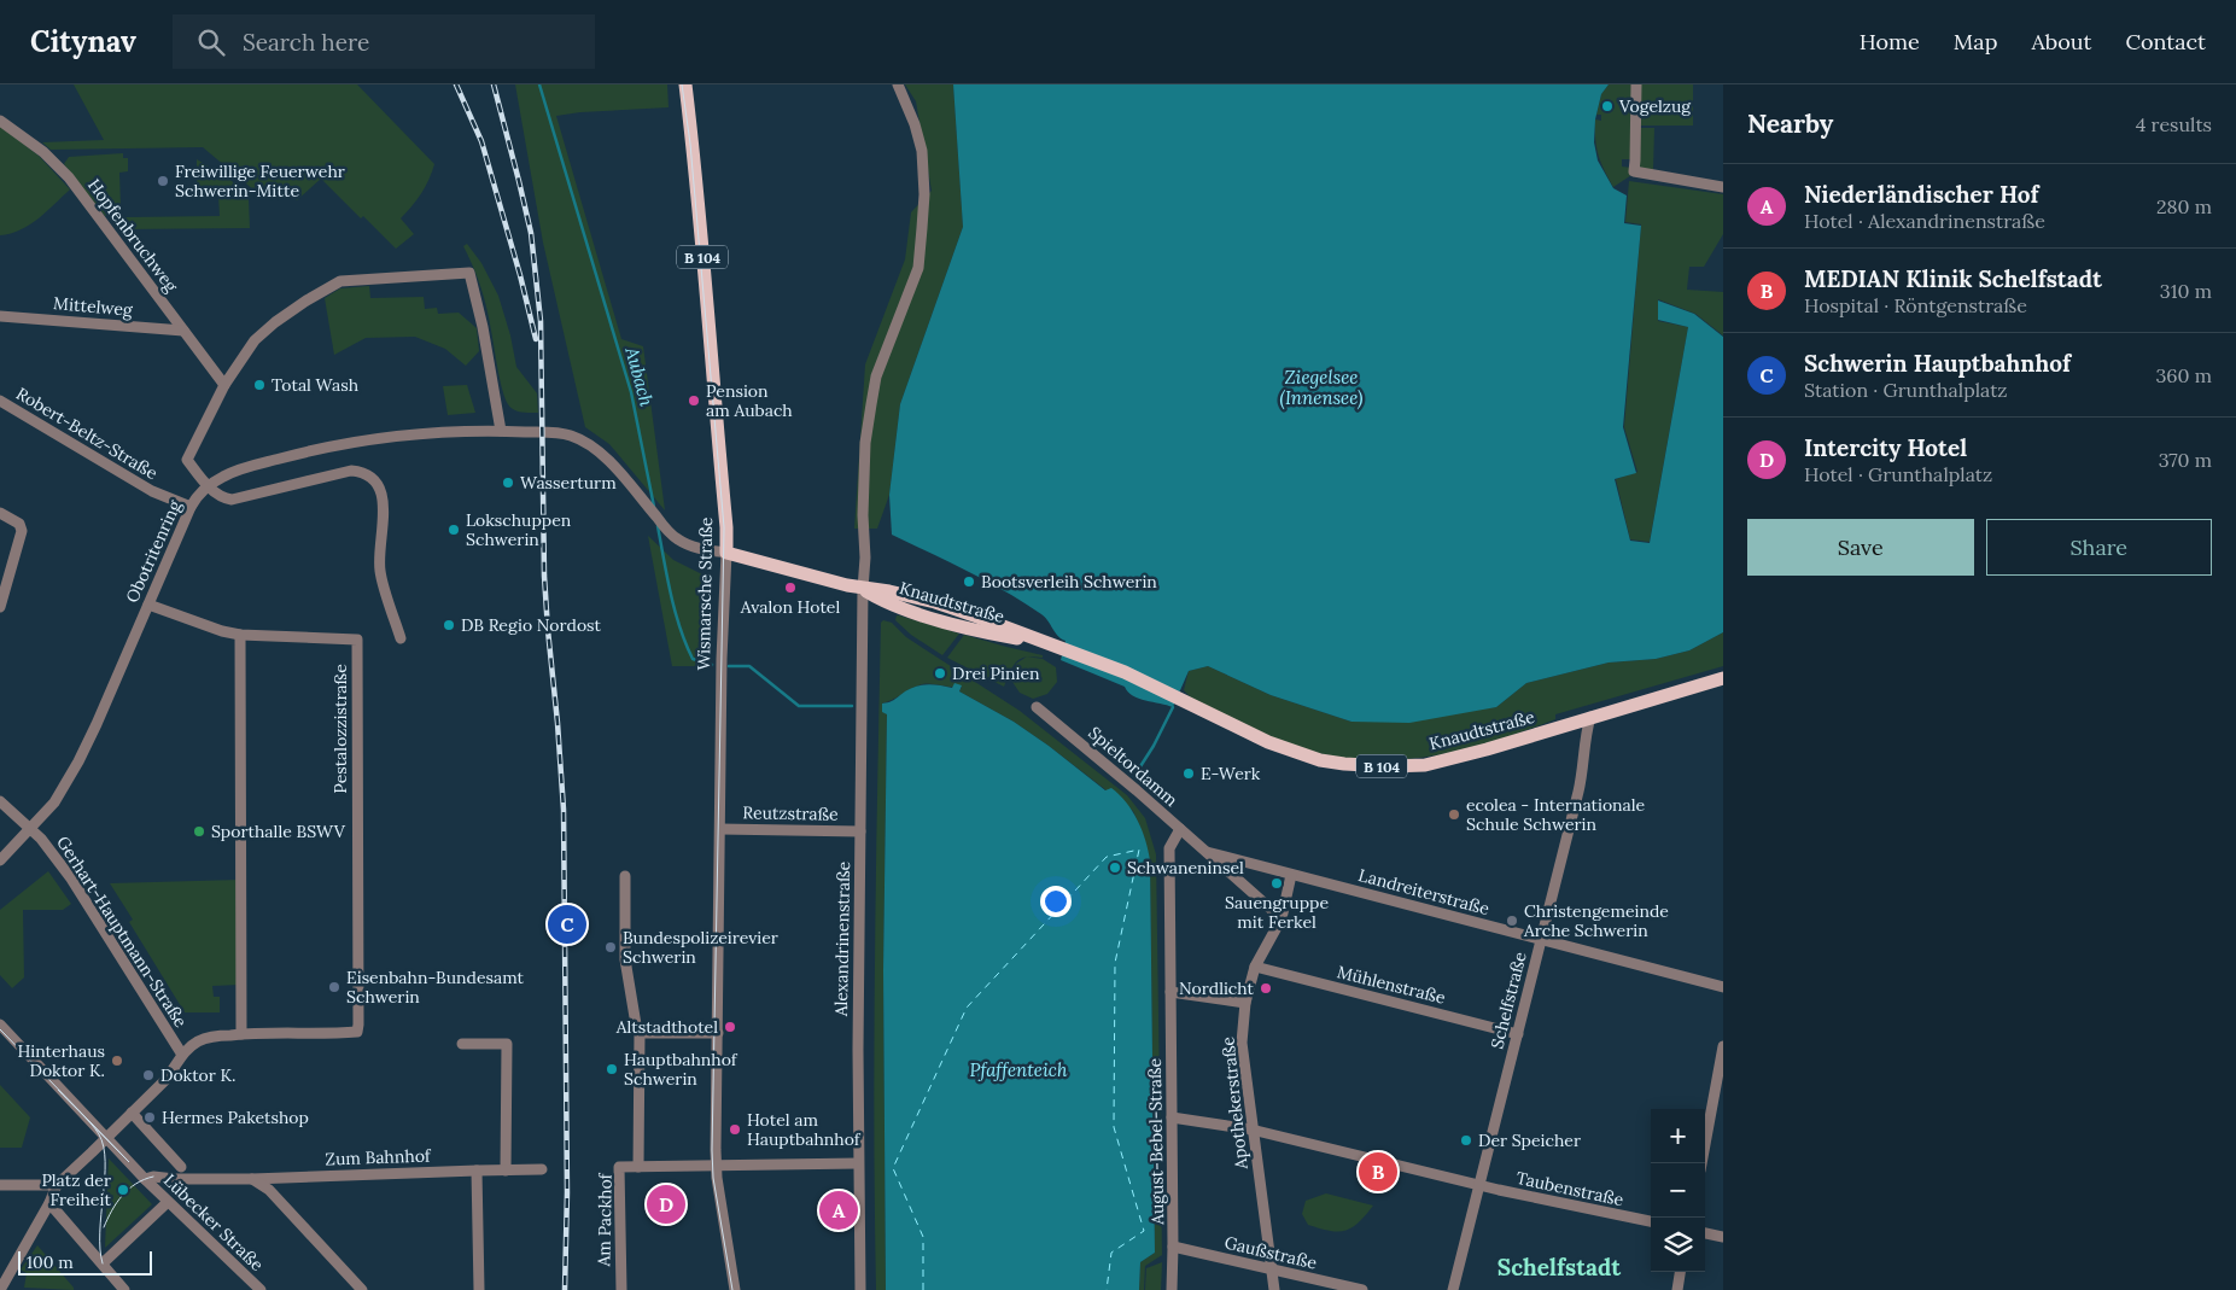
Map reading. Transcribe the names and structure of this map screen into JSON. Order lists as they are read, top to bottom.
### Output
{
  "streets": {
    "main road": ["B 104", "Wismarsche Straße", "Knaudtstraße"],
    "street": [
      "Hopfenbruchweg",
      "Mittelweg",
      "Robert-Beltz-Straße",
      "Obotritenring",
      "Pestalozzistraße",
      "Spieltordamm",
      "Reutzstraße",
      "Landreiterstraße",
      "Gerhart-Hauptmann-Straße",
      "Alexandrinenstraße",
      "Mühlenstraße",
      "Schelfstraße",
      "Apothekerstraße",
      "August-Bebel-Straße",
      "Zum Bahnhof",
      "Taubenstraße",
      "Am Packhof",
      "Lübecker Straße",
      "Gaußstraße"
    ]
  },
  "crossings": [
    ["Hopfenbruchweg", "Mittelweg"],
    ["B 104", "Obotritenring"],
    ["B 104", "Wismarsche Straße"],
    ["B 104", "Knaudtstraße"],
    ["B 104", "Alexandrinenstraße"],
    ["Robert-Beltz-Straße", "Obotritenring"],
    ["Obotritenring", "Wismarsche Straße"],
    ["Obotritenring", "Pestalozzistraße"],
    ["Obotritenring", "Gerhart-Hauptmann-Straße"],
    ["Wismarsche Straße", "Reutzstraße"],
    ["Knaudtstraße", "Alexandrinenstraße"],
    ["Knaudtstraße", "Schelfstraße"],
    ["Spieltordamm", "Landreiterstraße"],
    ["Spieltordamm", "Apothekerstraße"],
    ["Spieltordamm", "August-Bebel-Straße"],
    ["Reutzstraße", "Alexandrinenstraße"],
    ["Landreiterstraße", "Schelfstraße"],
    ["Landreiterstraße", "Apothekerstraße"],
    ["Mühlenstraße", "Schelfstraße"],
    ["Mühlenstraße", "Apothekerstraße"],
    ["Schelfstraße", "Taubenstraße"],
    ["Apothekerstraße", "Taubenstraße"],
    ["Apothekerstraße", "Gaußstraße"],
    ["August-Bebel-Straße", "Taubenstraße"],
    ["August-Bebel-Straße", "Gaußstraße"],
    ["Zum Bahnhof", "Lübecker Straße"]
  ],
  "districts": ["Schelfstadt"],
  "water": ["Aubach", "Ziegelsee (Innensee)", "Pfaffenteich"],
  "places": [
    "Vogelzug",
    "Freiwillige Feuerwehr Schwerin-Mitte",
    "Total Wash",
    "Pension am Aubach",
    "Wasserturm",
    "Lokschuppen Schwerin",
    "Bootsverleih Schwerin",
    "Avalon Hotel",
    "DB Regio Nordost",
    "Drei Pinien",
    "E-Werk",
    "ecolea - Internationale Schule Schwerin",
    "Sporthalle BSWV",
    "Schwaneninsel",
    "Sauengruppe mit Ferkel",
    "Christengemeinde Arche Schwerin",
    "Bundespolizeirevier Schwerin",
    "Eisenbahn-Bundesamt Schwerin",
    "Nordlicht",
    "Altstadthotel",
    "Hinterhaus Doktor K.",
    "Hauptbahnhof Schwerin",
    "Doktor K.",
    "Hermes Paketshop",
    "Hotel am Hauptbahnhof",
    "Der Speicher",
    "Platz der Freiheit"
  ],
  "scale_bar": "100 m",
  "page": {
    "header": "Citynav",
    "search": "Search here",
    "nav": [
      "Home",
      "Map",
      "About",
      "Contact"
    ],
    "heading": ["Nearby", "4 results"],
    "list": [
      {
        "mark": "A",
        "name": "Niederländischer Hof",
        "note": "Hotel · Alexandrinenstraße",
        "value": "280 m"
      },
      {
        "mark": "B",
        "name": "MEDIAN Klinik Schelfstadt",
        "note": "Hospital · Röntgenstraße",
        "value": "310 m"
      },
      {
        "mark": "C",
        "name": "Schwerin Hauptbahnhof",
        "note": "Station · Grunthalplatz",
        "value": "360 m"
      },
      {
        "mark": "D",
        "name": "Intercity Hotel",
        "note": "Hotel · Grunthalplatz",
        "value": "370 m"
      }
    ],
    "buttons": ["Save", "Share"],
    "pins": [
      "C",
      "B",
      "D",
      "A"
    ],
    "map_buttons": ["+", "−"],
    "scale": "100 m"
  }
}
